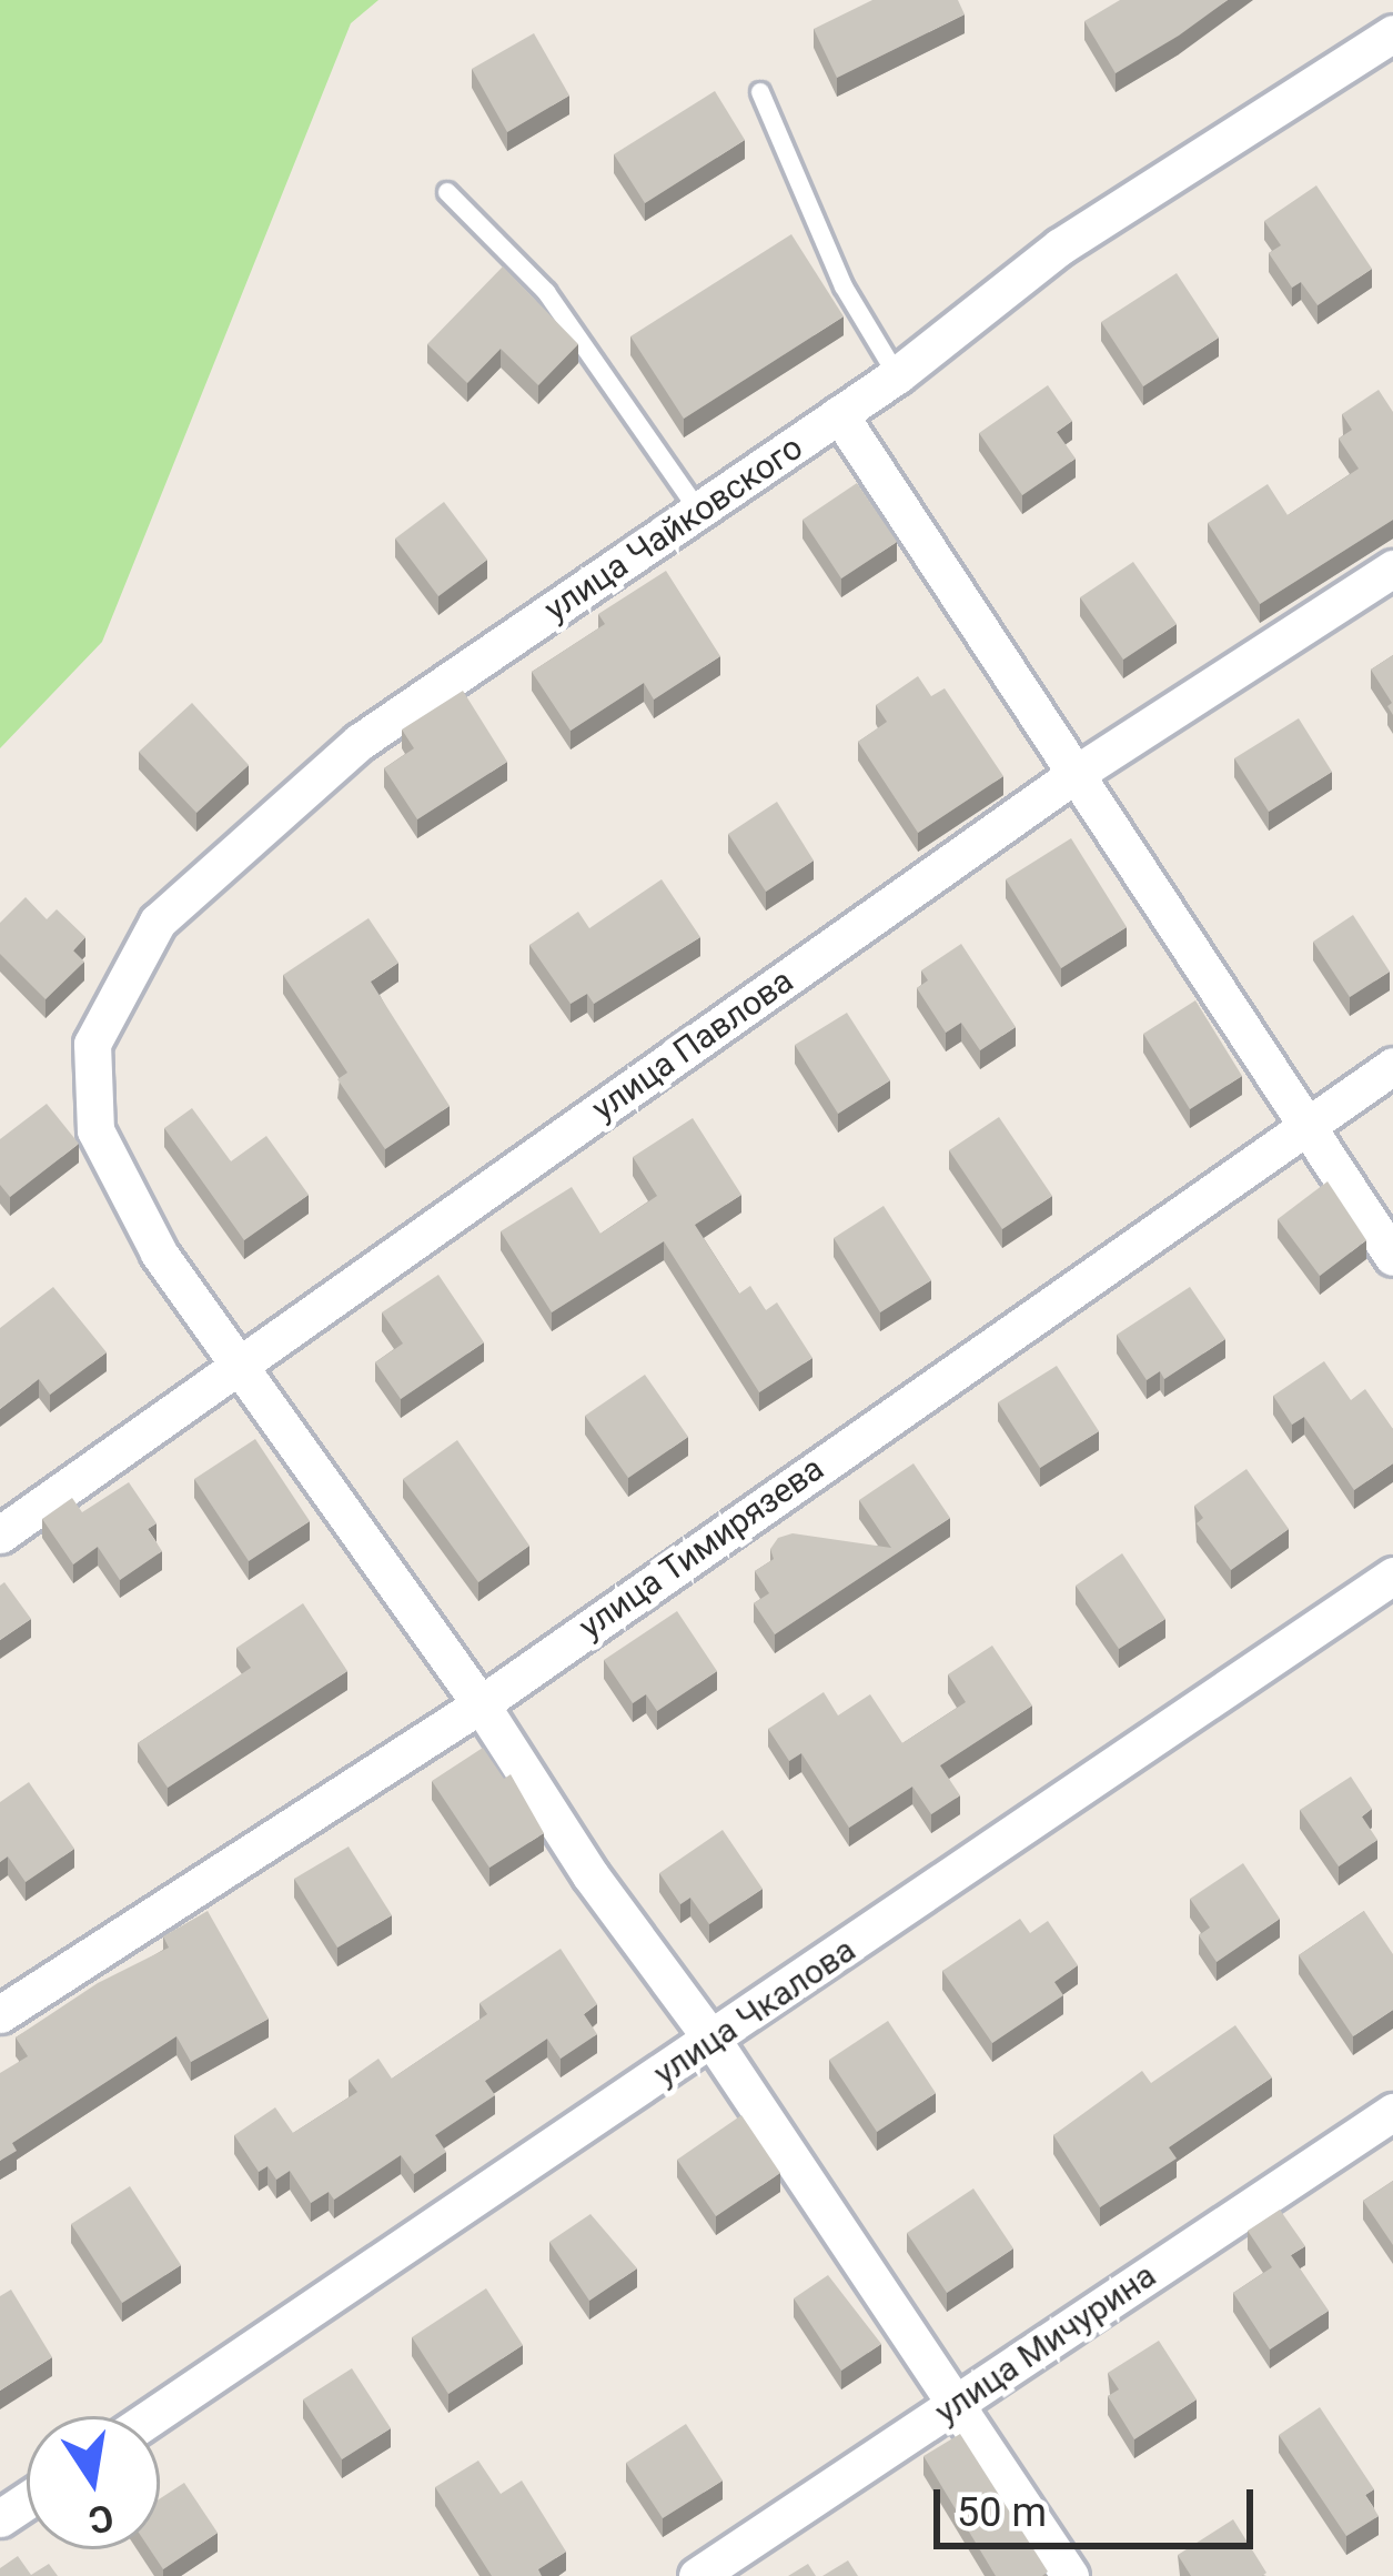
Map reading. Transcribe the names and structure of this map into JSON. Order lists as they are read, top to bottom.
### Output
{
  "streets": {
    "street": [
      "улица Чайковского",
      "улица Павлова",
      "улица Тимирязева",
      "улица Чкалова",
      "улица Мичурина"
    ]
  },
  "crossings": [
    ["улица Чайковского", "улица Павлова"]
  ],
  "scale_bar": "50 m",
  "north": "bottom"
}
